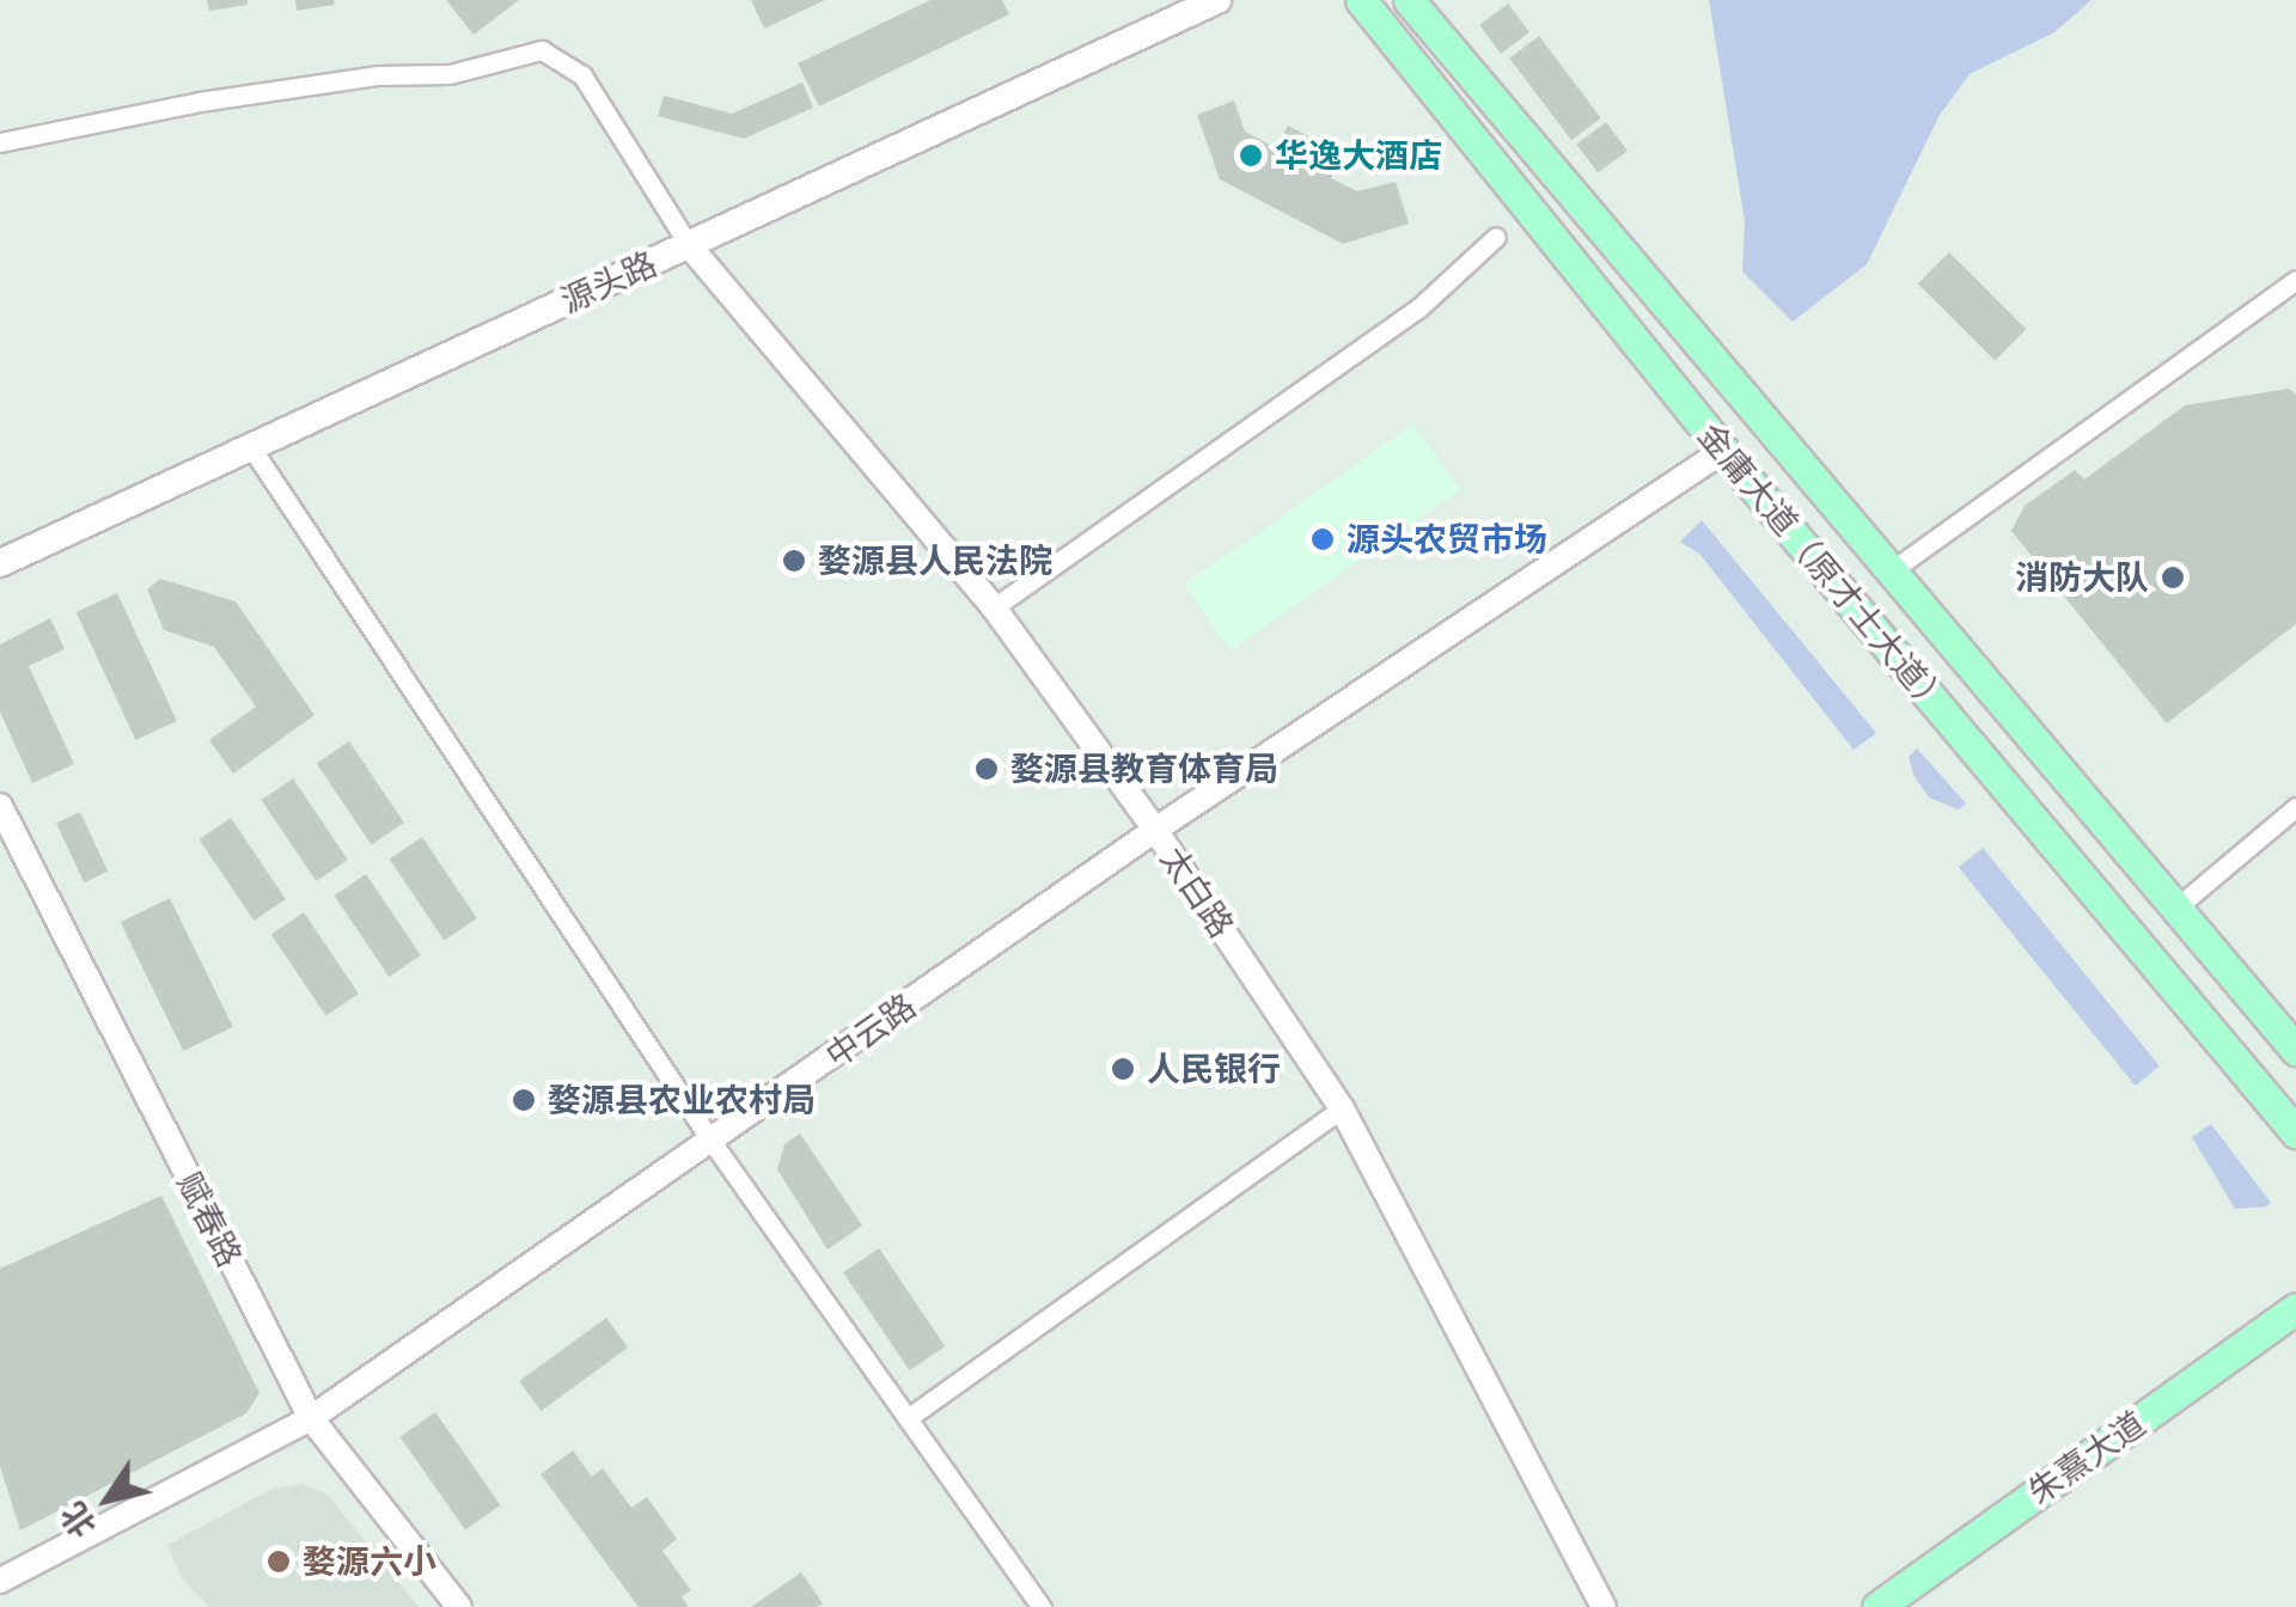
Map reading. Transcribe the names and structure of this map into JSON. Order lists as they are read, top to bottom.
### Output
{
  "streets": {
    "main road": ["源头路", "金庸大道（原才士大道）", "朱熹大道"],
    "street": ["太白路", "中云路", "赋春路"]
  },
  "crossings": [
    ["源头路", "太白路"],
    ["金庸大道（原才士大道）", "中云路"],
    ["太白路", "中云路"],
    ["中云路", "赋春路"]
  ],
  "places": [
    "华逸大酒店",
    "源头农贸市场",
    "婺源县人民法院",
    "消防大队",
    "婺源县教育体育局",
    "人民银行",
    "婺源县农业农村局",
    "婺源六小"
  ],
  "north": "bottom left"
}
